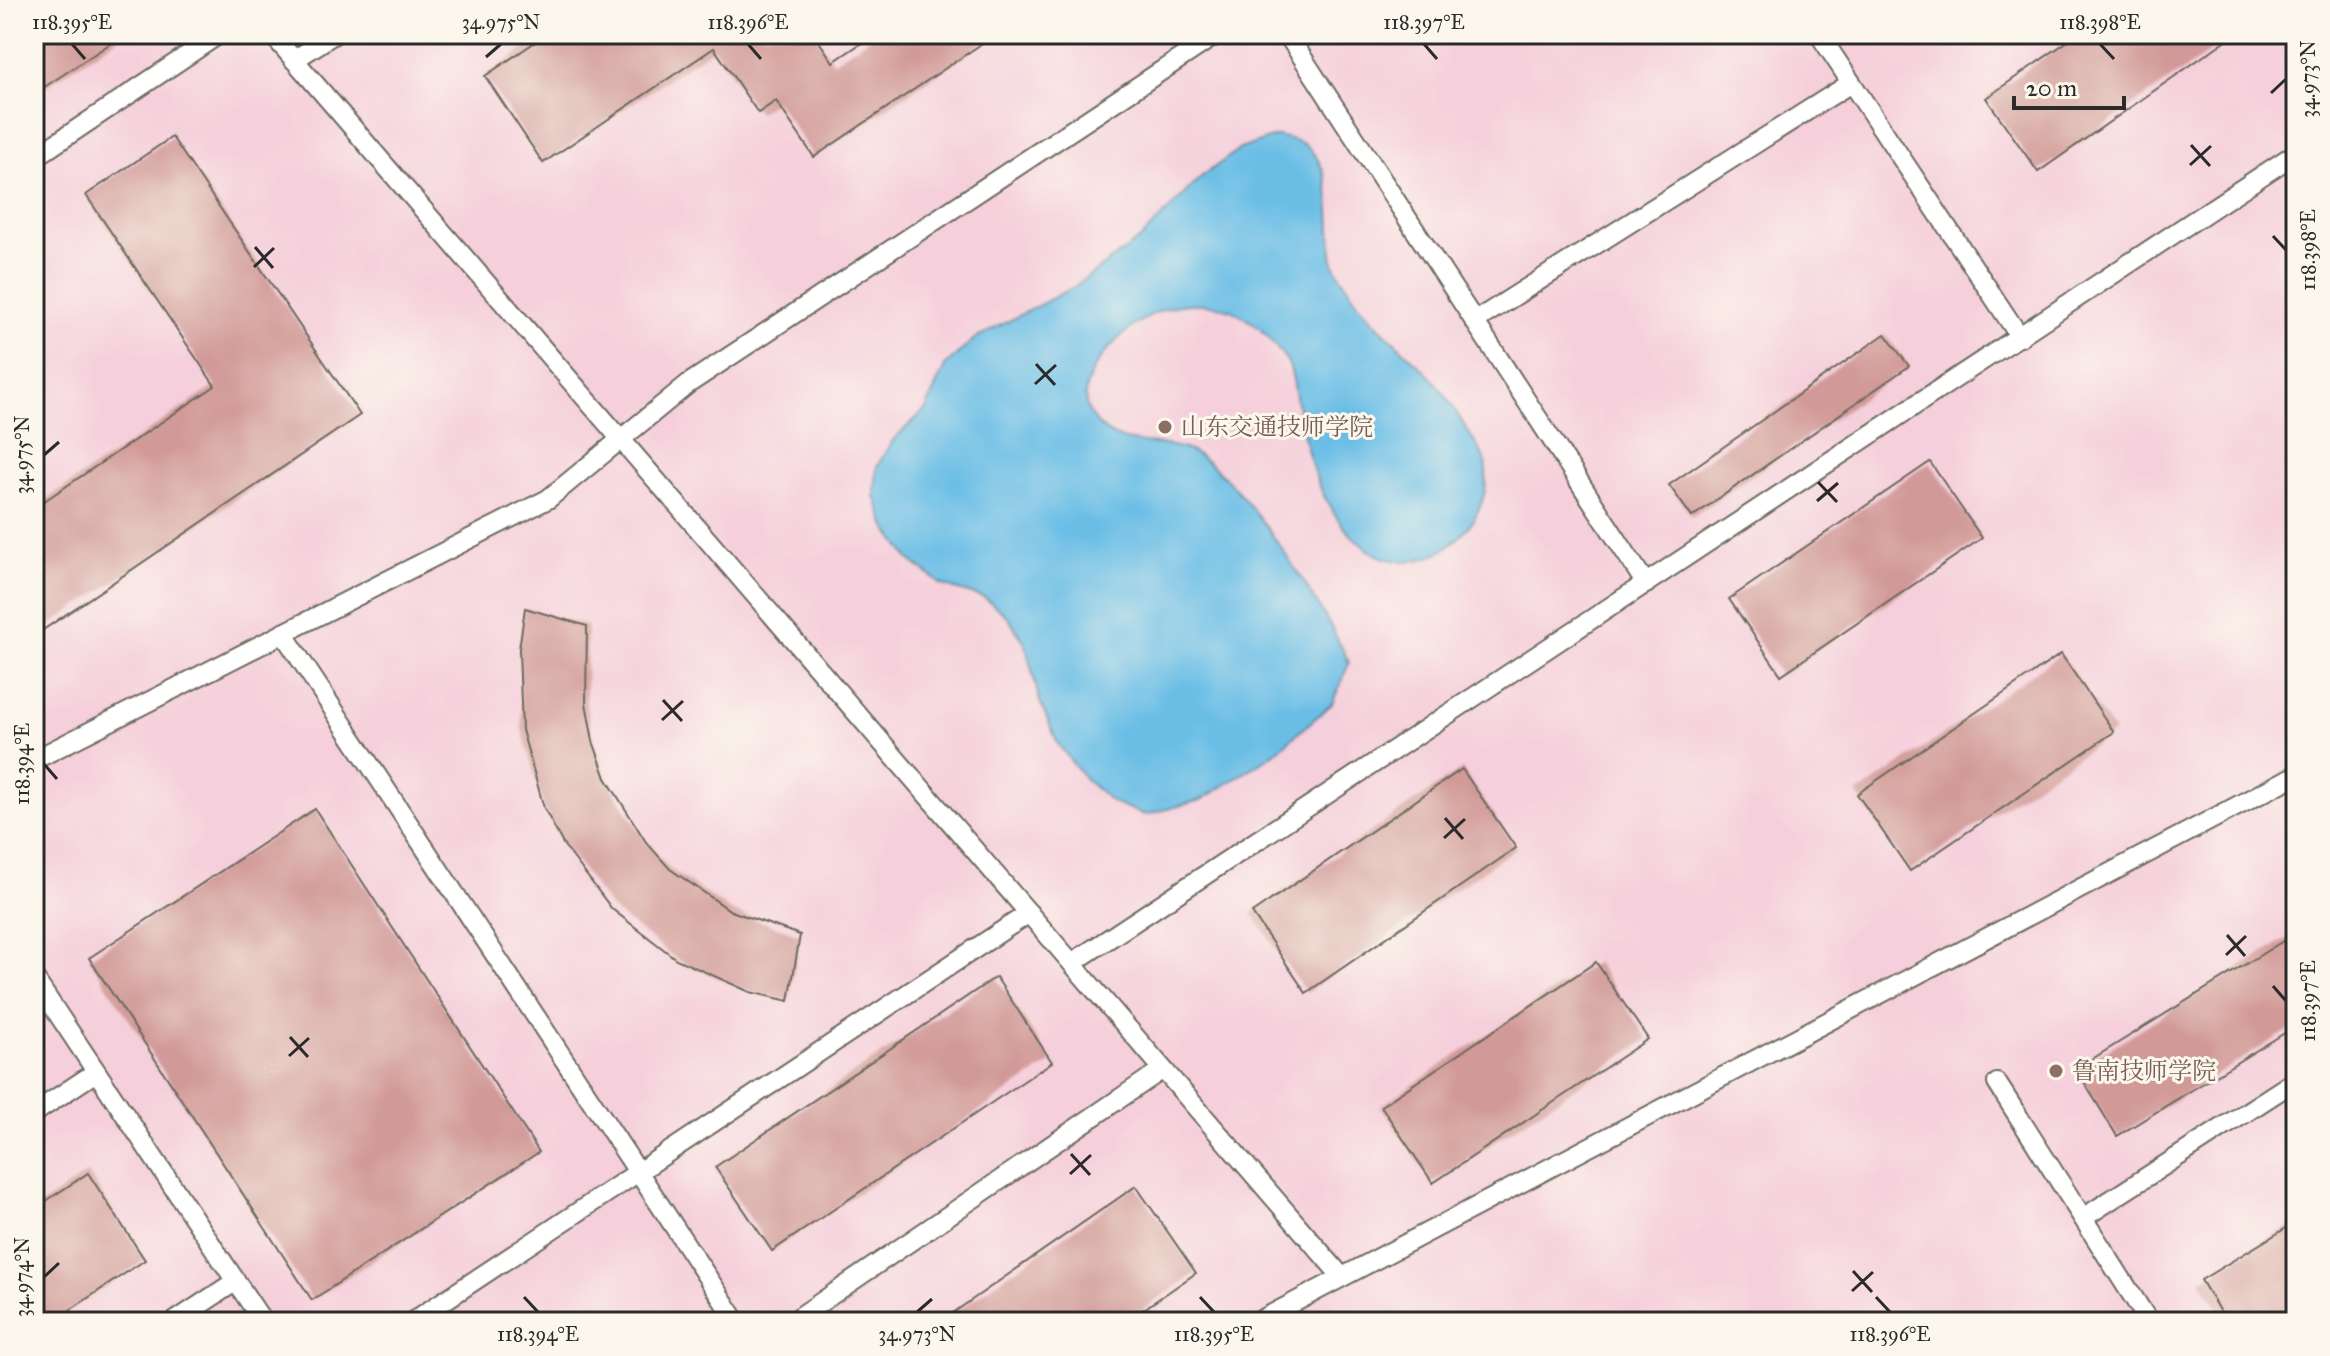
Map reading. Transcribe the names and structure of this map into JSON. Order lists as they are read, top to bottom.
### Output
{
  "places": ["山东交通技师学院", "鲁南技师学院"],
  "scale_bar": "20 m",
  "coordinates": [
    "118.395°E",
    "34.975°N",
    "118.396°E",
    "118.397°E",
    "118.398°E",
    "34.973°N",
    "118.394°E",
    "34.974°N"
  ]
}
